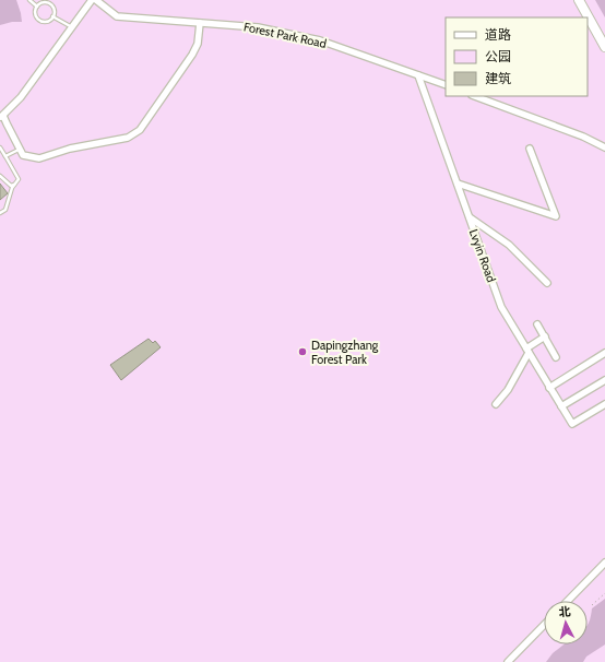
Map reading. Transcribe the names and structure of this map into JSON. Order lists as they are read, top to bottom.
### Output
{
  "streets": {
    "street": ["Forest Park Road", "Lvyin Road"]
  },
  "crossings": [
    ["Forest Park Road", "Lvyin Road"]
  ],
  "places": ["Dapingzhang Forest Park"],
  "legend": ["道路", "公园", "建筑"],
  "north": "top"
}
